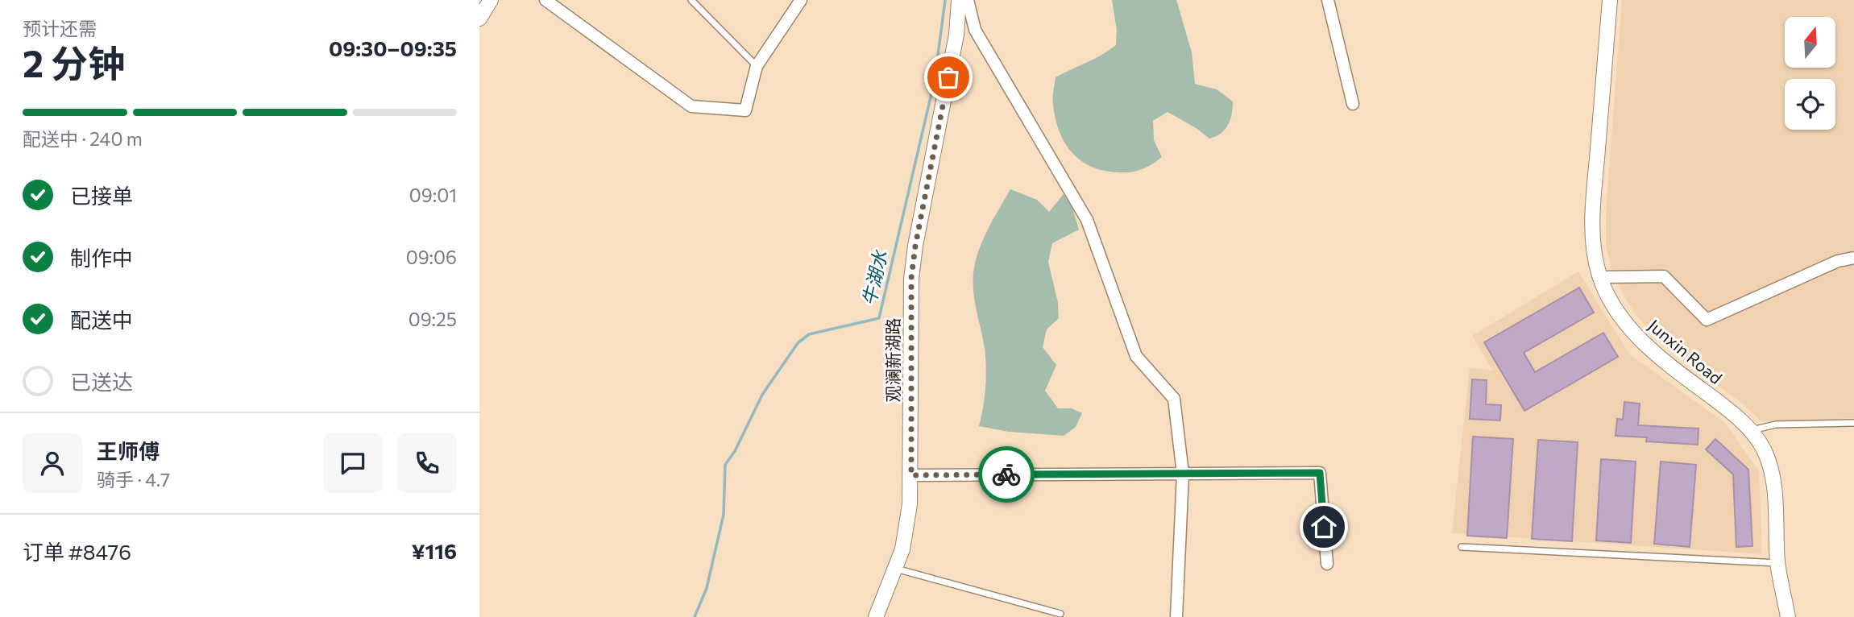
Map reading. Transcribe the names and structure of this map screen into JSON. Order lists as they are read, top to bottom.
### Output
{
  "streets": {
    "street": ["Junxin Road", "观澜新湖路"]
  },
  "water": ["牛湖水"],
  "north": "top",
  "page": {
    "heading": ["2 分钟", "预计还需", "09:30–09:35"],
    "panel": [
      "王师傅",
      "骑手 · 4.7",
      "订单 #8476",
      "¥116"
    ],
    "bar": "配送中 · 240 m",
    "list": [
      ["已接单", "09:01"],
      ["制作中", "09:06"],
      ["配送中", "09:25"],
      "已送达"
    ]
  }
}
